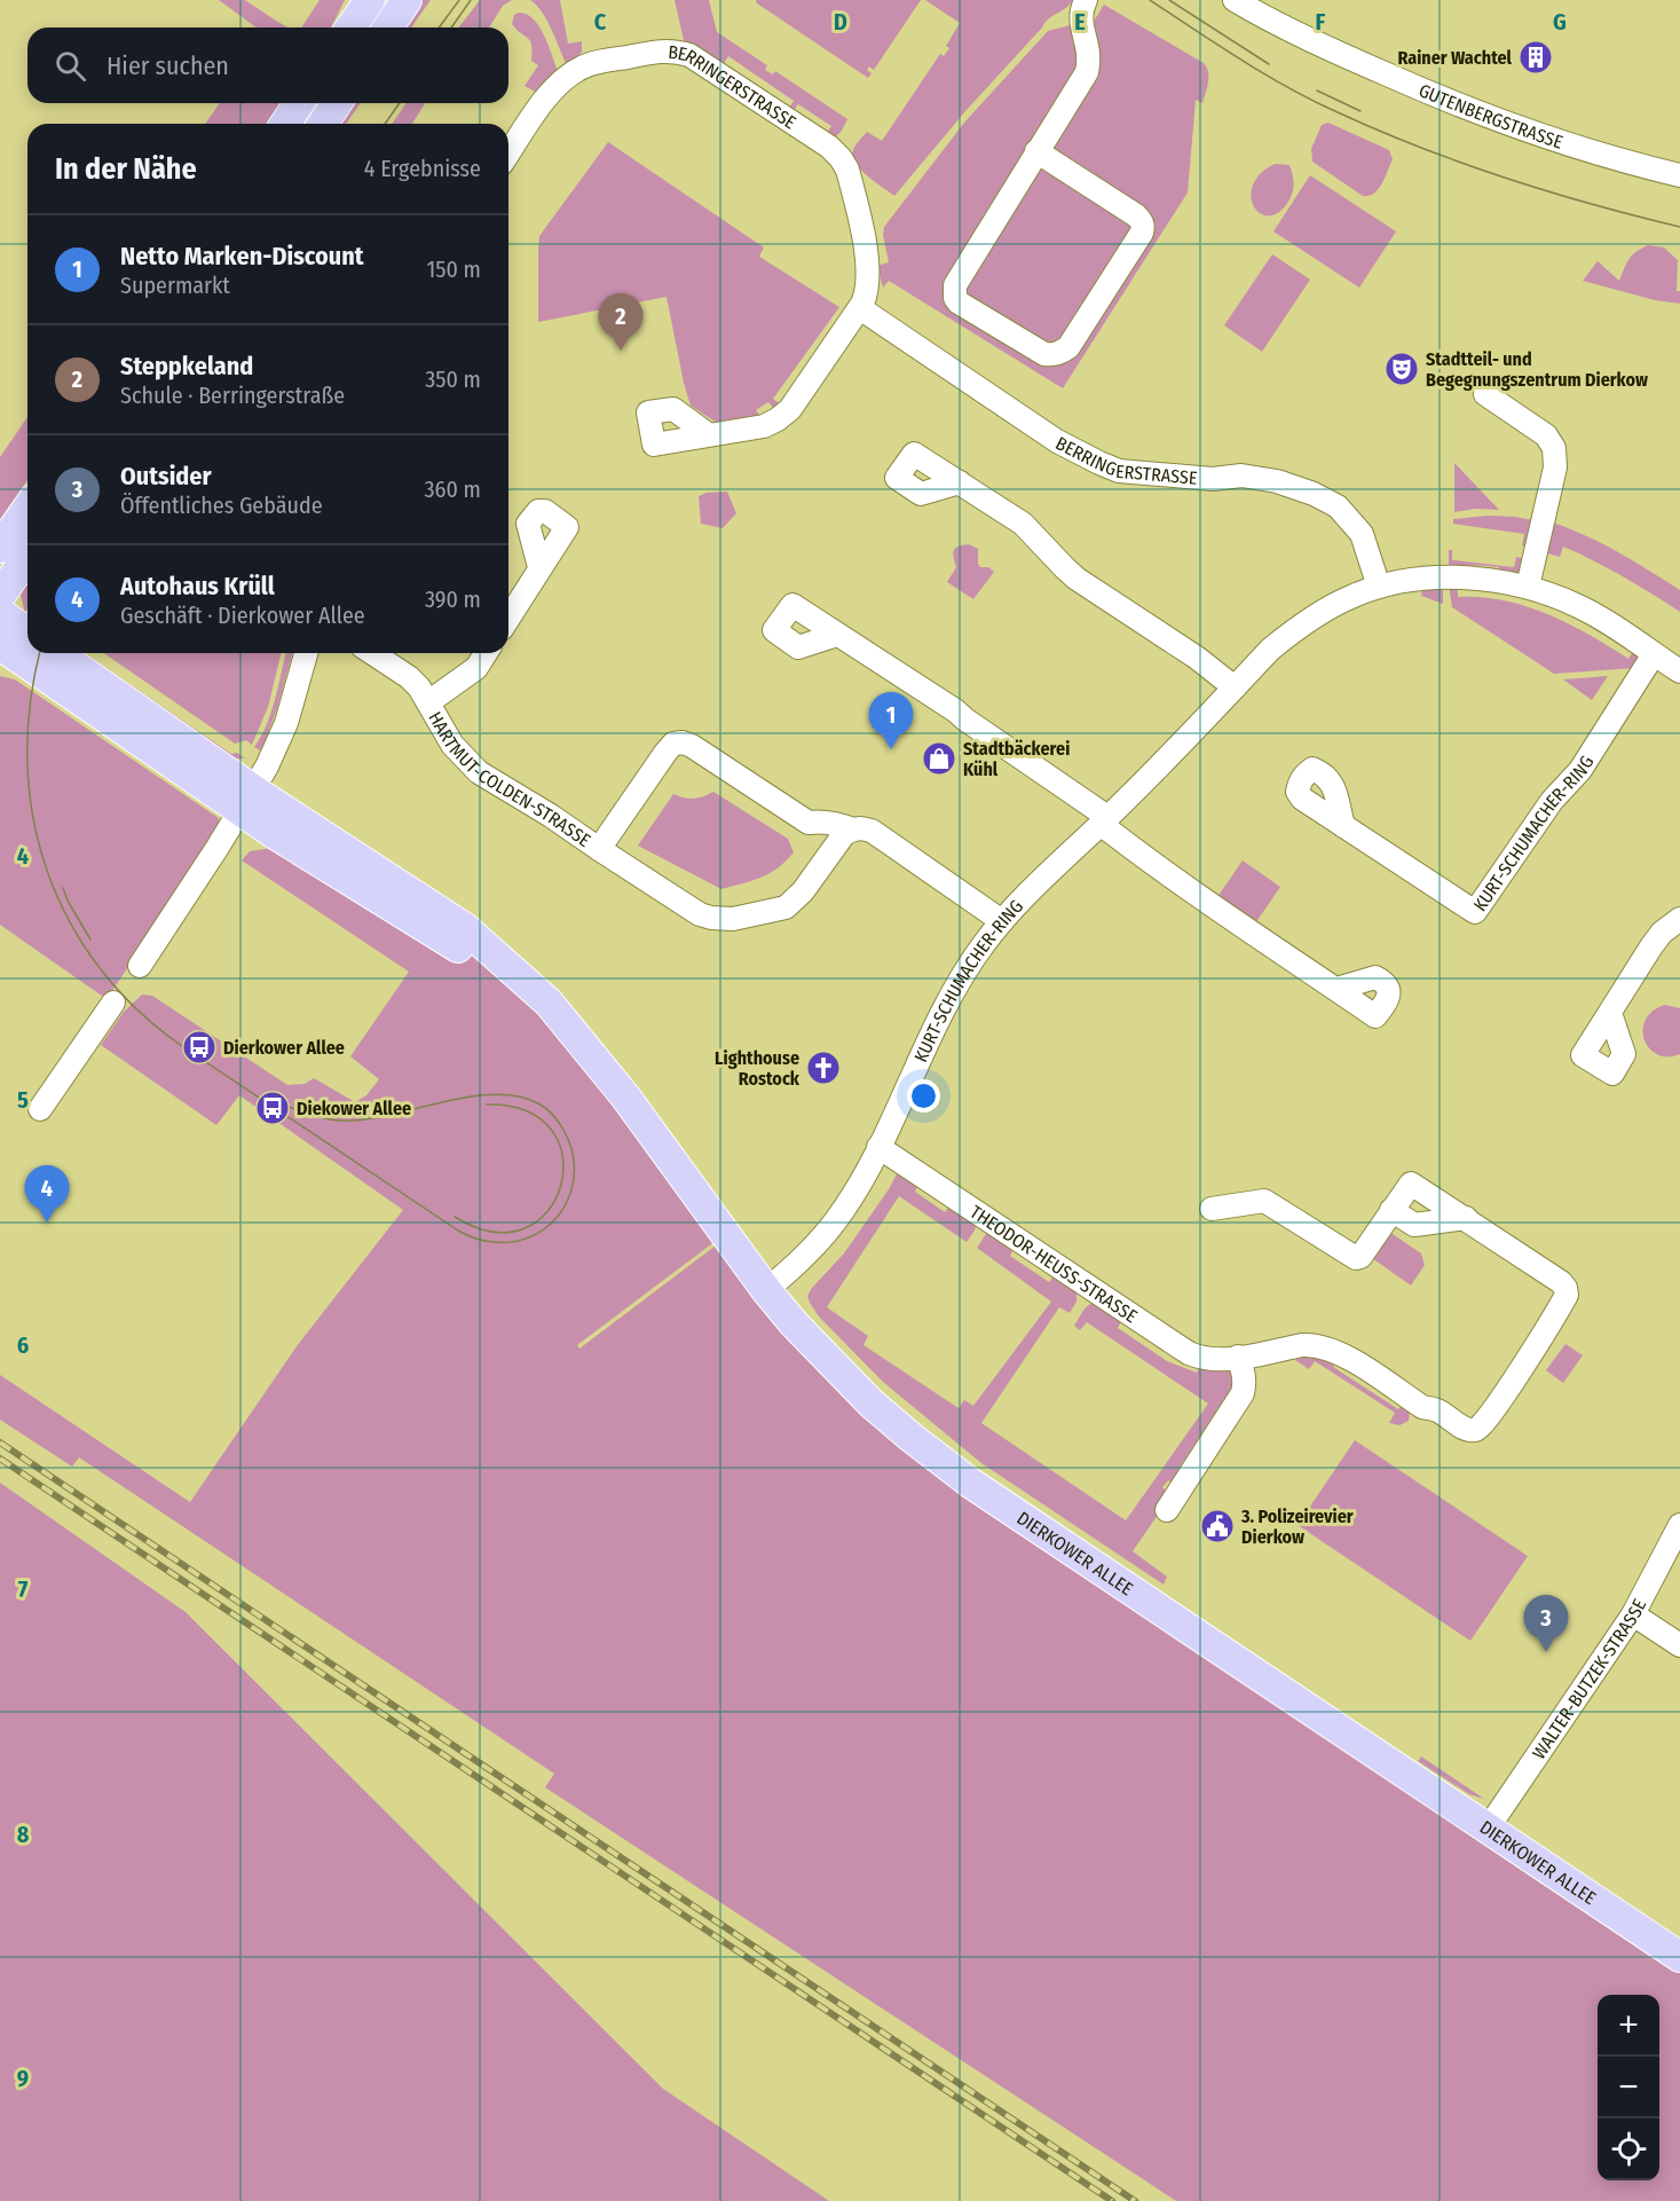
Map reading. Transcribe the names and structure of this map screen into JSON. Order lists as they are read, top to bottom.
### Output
{
  "streets": {
    "main road": ["DIERKOWER ALLEE"],
    "street": [
      "BERRINGERSTRASSE",
      "GUTENBERGSTRASSE",
      "HARTMUT-COLDEN-STRASSE",
      "KURT-SCHUMACHER-RING",
      "THEODOR-HEUSS-STRASSE",
      "WALTER-BUTZEK-STRASSE"
    ]
  },
  "crossings": [
    ["BERRINGERSTRASSE", "KURT-SCHUMACHER-RING"],
    ["HARTMUT-COLDEN-STRASSE", "KURT-SCHUMACHER-RING"],
    ["KURT-SCHUMACHER-RING", "THEODOR-HEUSS-STRASSE"],
    ["KURT-SCHUMACHER-RING", "DIERKOWER ALLEE"],
    ["DIERKOWER ALLEE", "WALTER-BUTZEK-STRASSE"]
  ],
  "places": {
    "building": ["Rainer Wachtel"],
    "theatre": ["Stadtteil- und Begegnungszentrum Dierkow"],
    "shop": ["Stadtbäckerei Kühl"],
    "bus stop": ["Dierkower Allee", "Diekower Allee"],
    "church": ["Lighthouse Rostock"],
    "public building": ["3. Polizeirevier Dierkow"]
  },
  "page": {
    "search": "Hier suchen",
    "heading": ["In der Nähe", "4 Ergebnisse"],
    "list": [
      {
        "mark": "1",
        "name": "Netto Marken-Discount",
        "note": "Supermarkt",
        "value": "150 m"
      },
      {
        "mark": "2",
        "name": "Steppkeland",
        "note": "Schule · Berringerstraße",
        "value": "350 m"
      },
      {
        "mark": "3",
        "name": "Outsider",
        "note": "Öffentliches Gebäude",
        "value": "360 m"
      },
      {
        "mark": "4",
        "name": "Autohaus Krüll",
        "note": "Geschäft · Dierkower Allee",
        "value": "390 m"
      }
    ],
    "pins": [
      "2",
      "1",
      "4",
      "3"
    ],
    "map_buttons": ["+", "−"]
  },
  "grid": {
    "columns": [
      "C",
      "D",
      "E",
      "F",
      "G"
    ],
    "rows": [
      "4",
      "5",
      "6",
      "7",
      "8",
      "9"
    ]
  }
}
